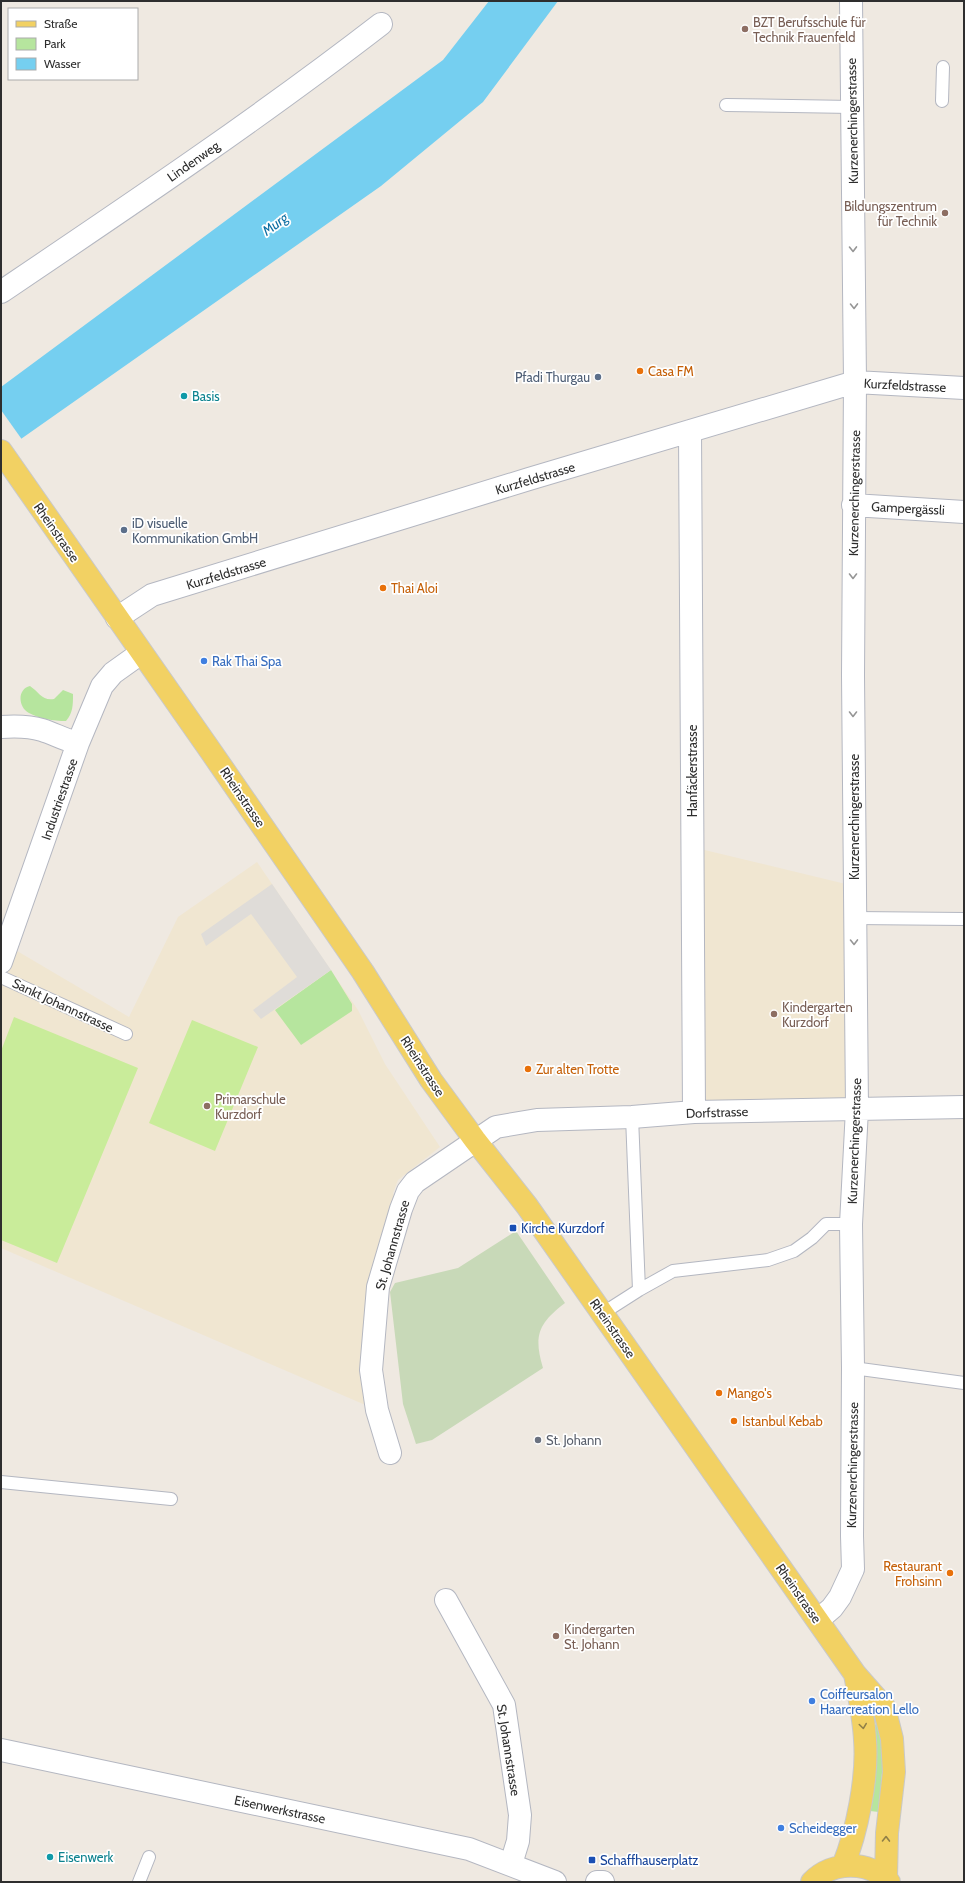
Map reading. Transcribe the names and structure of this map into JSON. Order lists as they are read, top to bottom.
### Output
{
  "streets": {
    "main road": ["Rheinstrasse"],
    "street": [
      "Kurzenerchingerstrasse",
      "Lindenweg",
      "Kurzfeldstrasse",
      "Gampergässli",
      "Hanfäckerstrasse",
      "Industriestrasse",
      "Dorfstrasse",
      "St. Johannstrasse",
      "Eisenwerkstrasse"
    ],
    "lane": ["Sankt Johannstrasse"]
  },
  "crossings": [
    ["Kurzenerchingerstrasse", "Kurzfeldstrasse"],
    ["Kurzenerchingerstrasse", "Gampergässli"],
    ["Kurzenerchingerstrasse", "Rheinstrasse"],
    ["Kurzenerchingerstrasse", "Dorfstrasse"],
    ["Kurzfeldstrasse", "Rheinstrasse"],
    ["Kurzfeldstrasse", "Hanfäckerstrasse"],
    ["Rheinstrasse", "Industriestrasse"],
    ["Rheinstrasse", "Dorfstrasse"],
    ["Rheinstrasse", "St. Johannstrasse"],
    ["Hanfäckerstrasse", "Dorfstrasse"],
    ["Dorfstrasse", "St. Johannstrasse"],
    ["St. Johannstrasse", "Eisenwerkstrasse"]
  ],
  "one_way": ["Kurzenerchingerstrasse"],
  "water": ["Murg"],
  "places": {
    "other": [
      "BZT Berufsschule für Technik Frauenfeld",
      "Bildungszentrum für Technik",
      "Casa FM",
      "Pfadi Thurgau",
      "Basis",
      "iD visuelle Kommunikation GmbH",
      "Thai Aloi",
      "Rak Thai Spa",
      "Kindergarten Kurzdorf",
      "Zur alten Trotte",
      "Primarschule Kurzdorf",
      "Mango's",
      "Istanbul Kebab",
      "St. Johann",
      "Restaurant Frohsinn",
      "Kindergarten St. Johann",
      "Coiffeursalon Haarcreation Lello",
      "Scheidegger",
      "Eisenwerk"
    ],
    "transit": ["Kirche Kurzdorf", "Schaffhauserplatz"]
  },
  "legend": ["Straße", "Park", "Wasser"]
}
